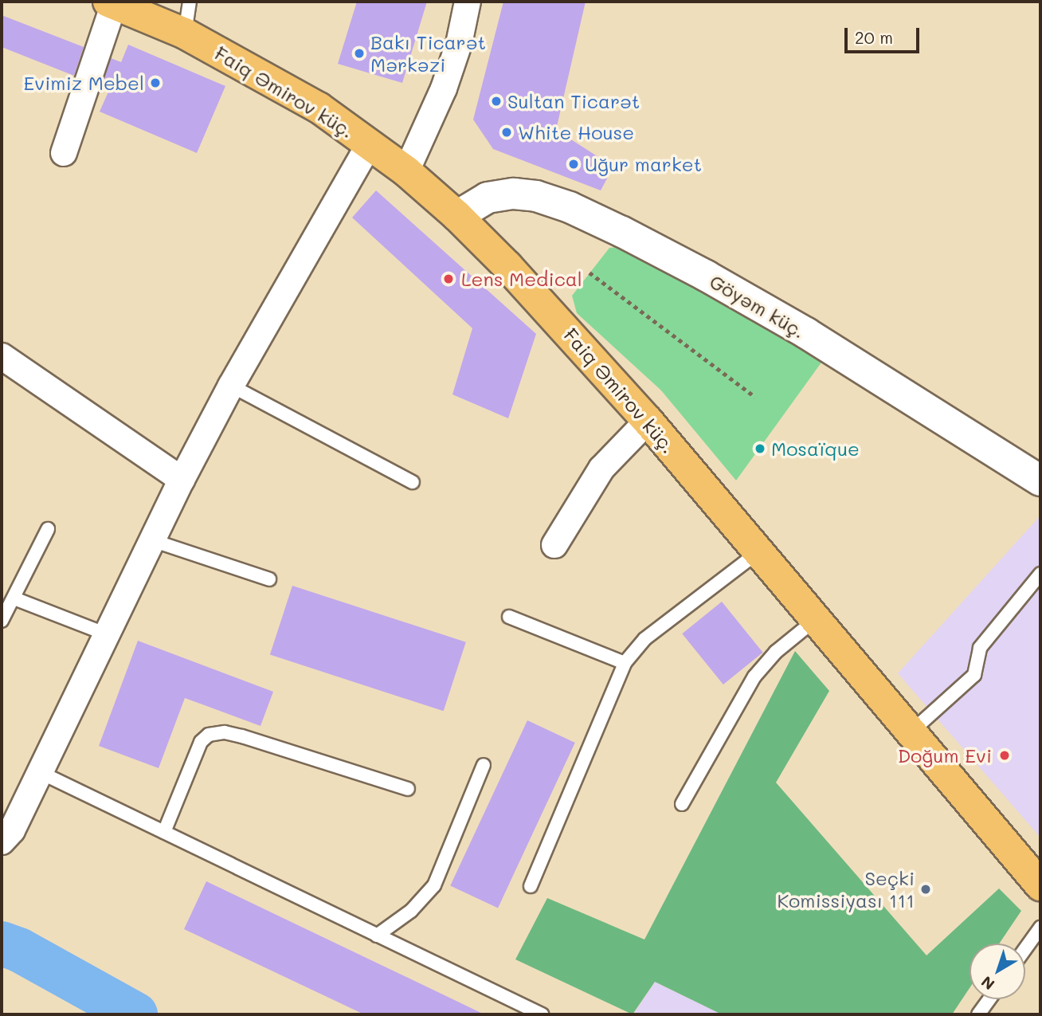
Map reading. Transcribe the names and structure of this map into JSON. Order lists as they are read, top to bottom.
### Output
{
  "streets": {
    "highway": ["Faiq Əmirov küç."],
    "street": ["Göyəm küç."]
  },
  "crossings": [
    ["Faiq Əmirov küç.", "Göyəm küç."]
  ],
  "places": [
    "Bakı Ticarət Mərkəzi",
    "Evimiz Mebel",
    "Sultan Ticarət",
    "White House",
    "Uğur market",
    "Lens Medical",
    "Mosaïque",
    "Doğum Evi",
    "Seçki Komissiyası 111"
  ],
  "scale_bar": "20 m",
  "north": "bottom left"
}
